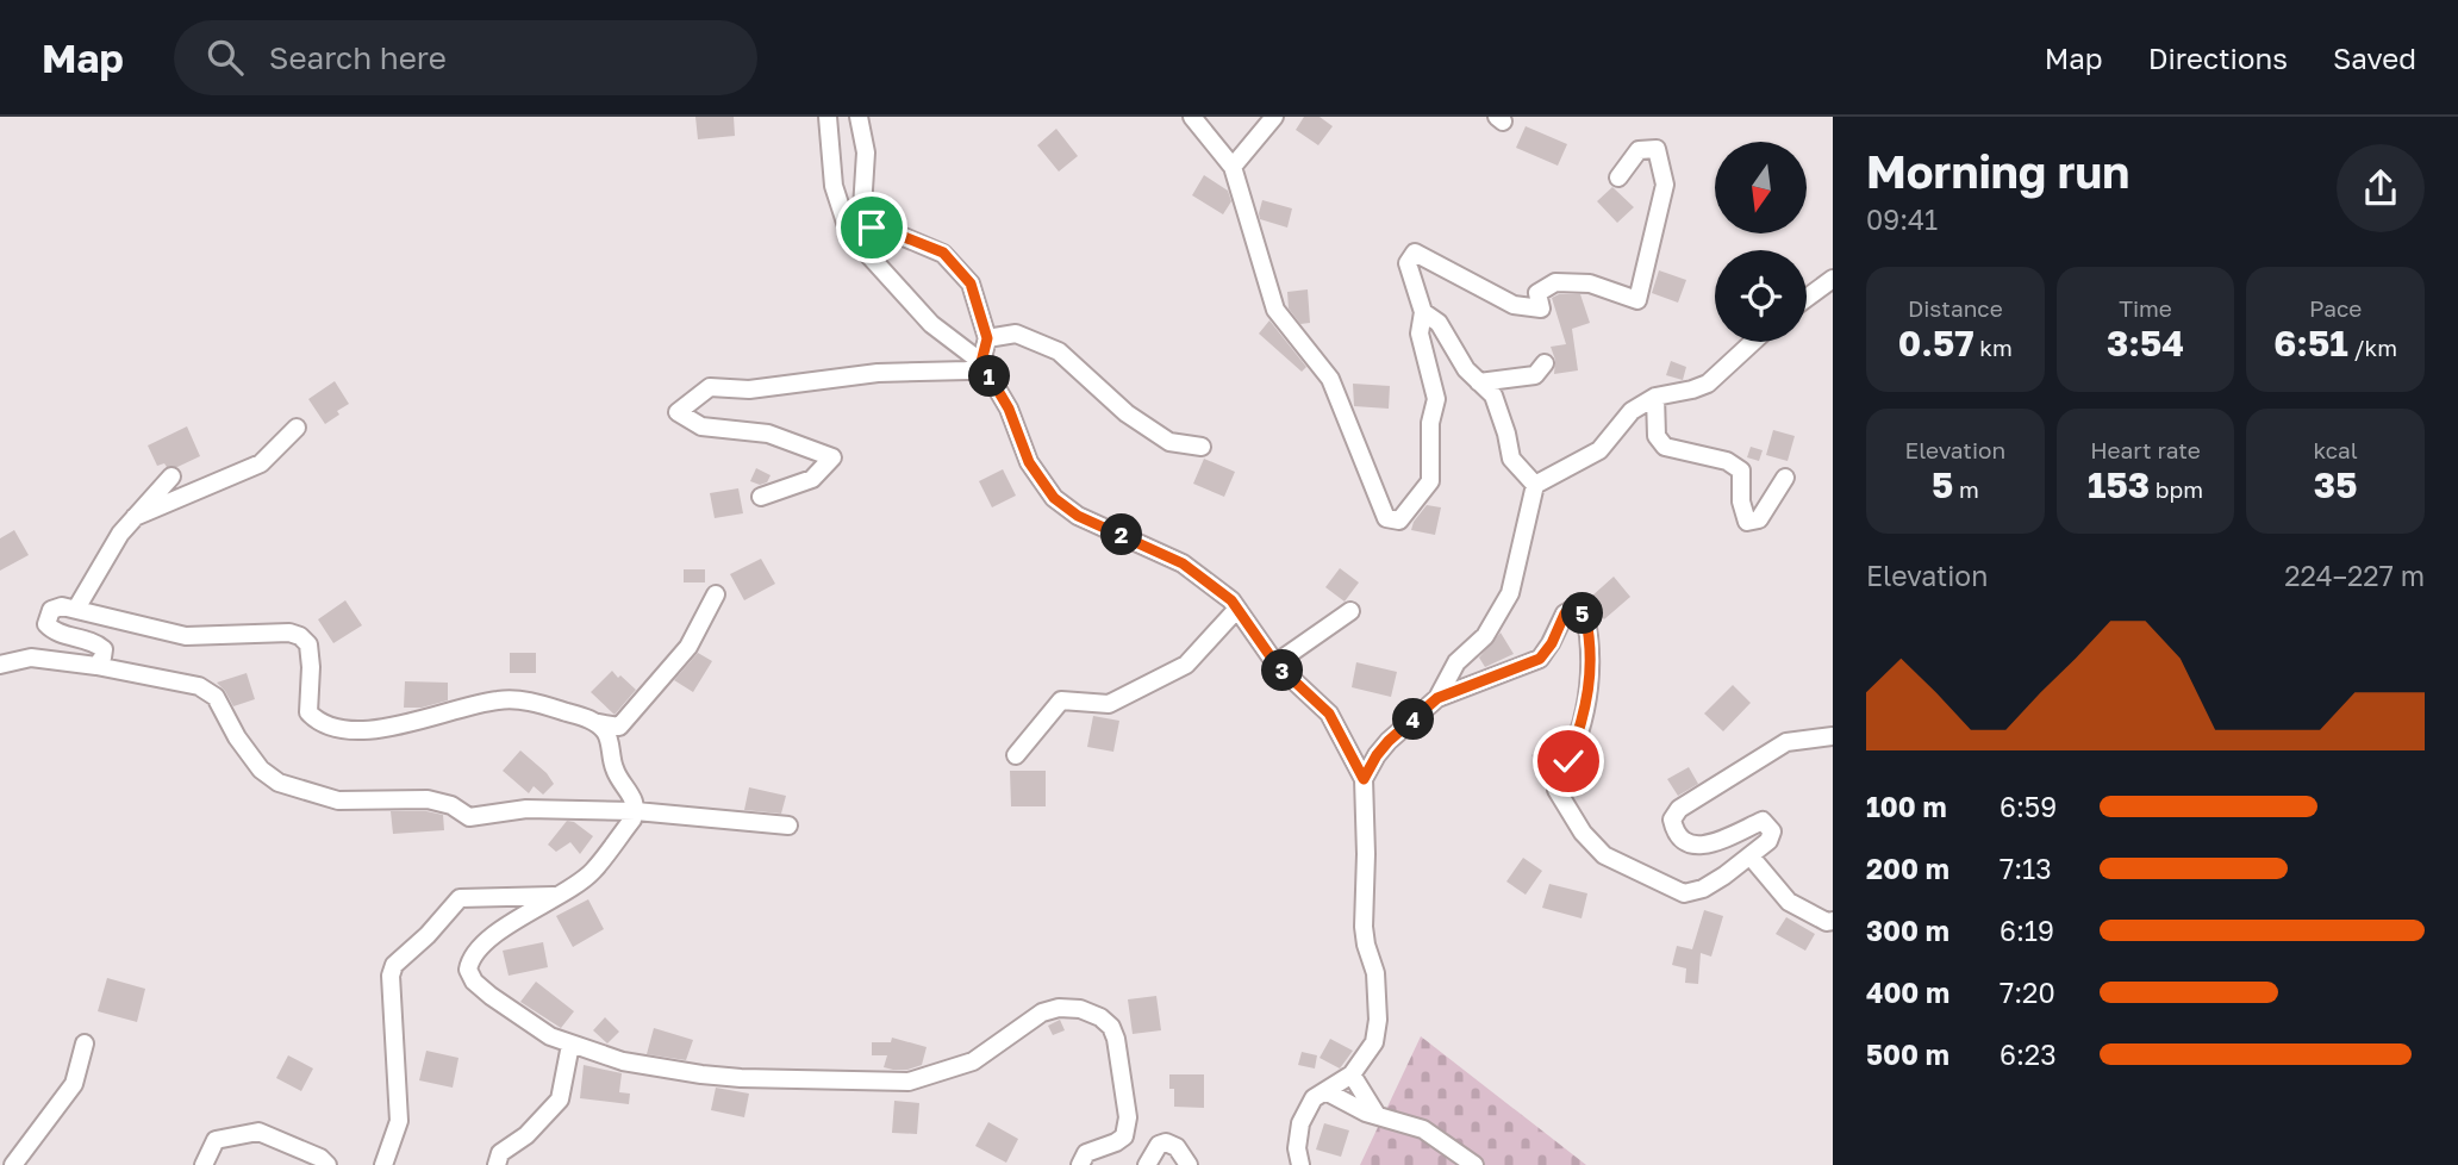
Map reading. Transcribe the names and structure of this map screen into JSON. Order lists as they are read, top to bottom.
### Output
{
  "north": "bottom",
  "page": {
    "header": "Map",
    "search": "Search here",
    "nav": ["Map", "Directions", "Saved"],
    "heading": ["Morning run", "09:41"],
    "stats": [
      ["Distance", "0.57 km"],
      ["Time", "3:54"],
      ["Pace", "6:51 /km"],
      ["Elevation", "5 m"],
      ["Heart rate", "153 bpm"],
      ["kcal", "35"]
    ],
    "pins": [
      "1",
      "2",
      "5",
      "3",
      "4"
    ],
    "chart": ["Elevation", "224–227 m"],
    "list": [
      {
        "name": "100 m",
        "note": "6:59"
      },
      {
        "name": "200 m",
        "note": "7:13"
      },
      {
        "name": "300 m",
        "note": "6:19"
      },
      {
        "name": "400 m",
        "note": "7:20"
      },
      {
        "name": "500 m",
        "note": "6:23"
      }
    ]
  }
}
